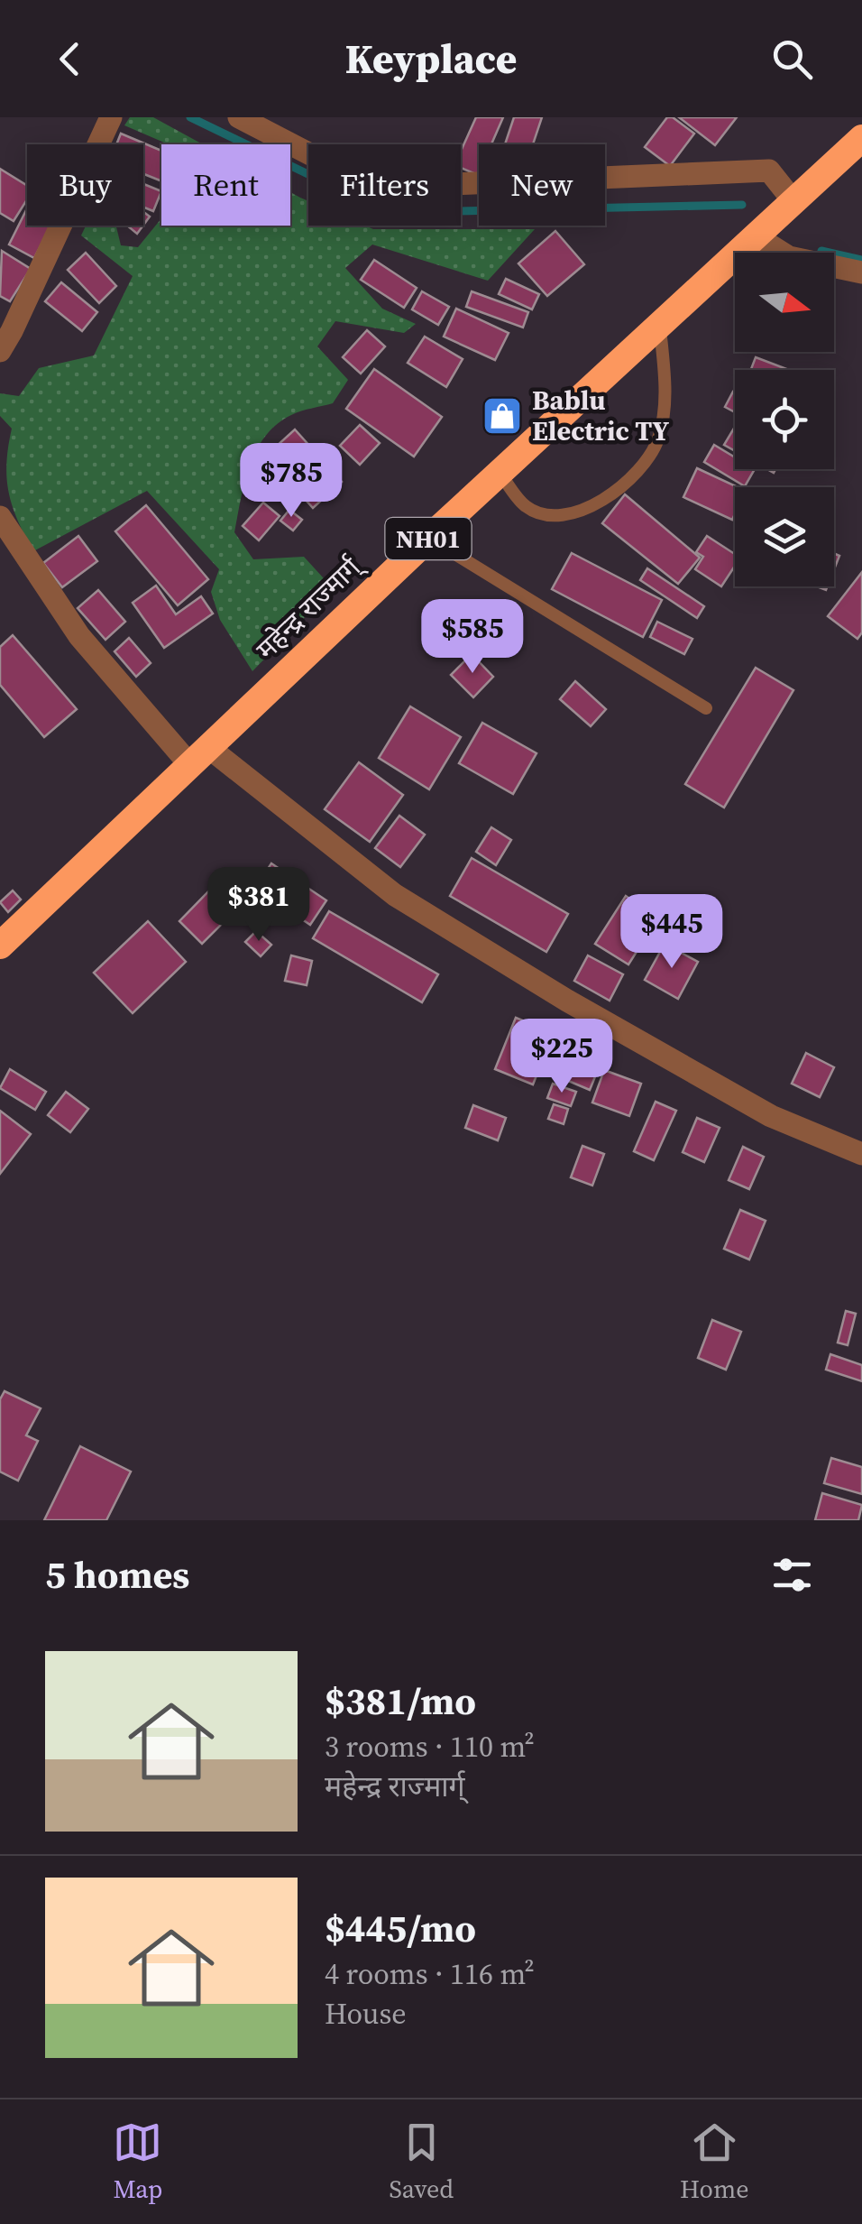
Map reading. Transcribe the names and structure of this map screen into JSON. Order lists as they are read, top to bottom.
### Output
{
  "streets": {
    "highway": ["NH01", "महेन्द्र राज्मार्ग्"]
  },
  "places": {
    "shop": ["Bablu Electric TY"]
  },
  "north": "right",
  "page": {
    "header": "Keyplace",
    "chip": [
      "Buy",
      "Rent",
      "Filters",
      "New"
    ],
    "price": [
      "$785",
      "$585",
      "$381",
      "$445",
      "$225"
    ],
    "heading": "5 homes",
    "list": [
      {
        "name": "$381/mo",
        "note": "3 rooms · 110 m² · महेन्द्र राज्मार्ग्"
      },
      {
        "name": "$445/mo",
        "note": "4 rooms · 116 m² · House"
      }
    ],
    "tabs": ["Map", "Saved", "Home"]
  }
}
